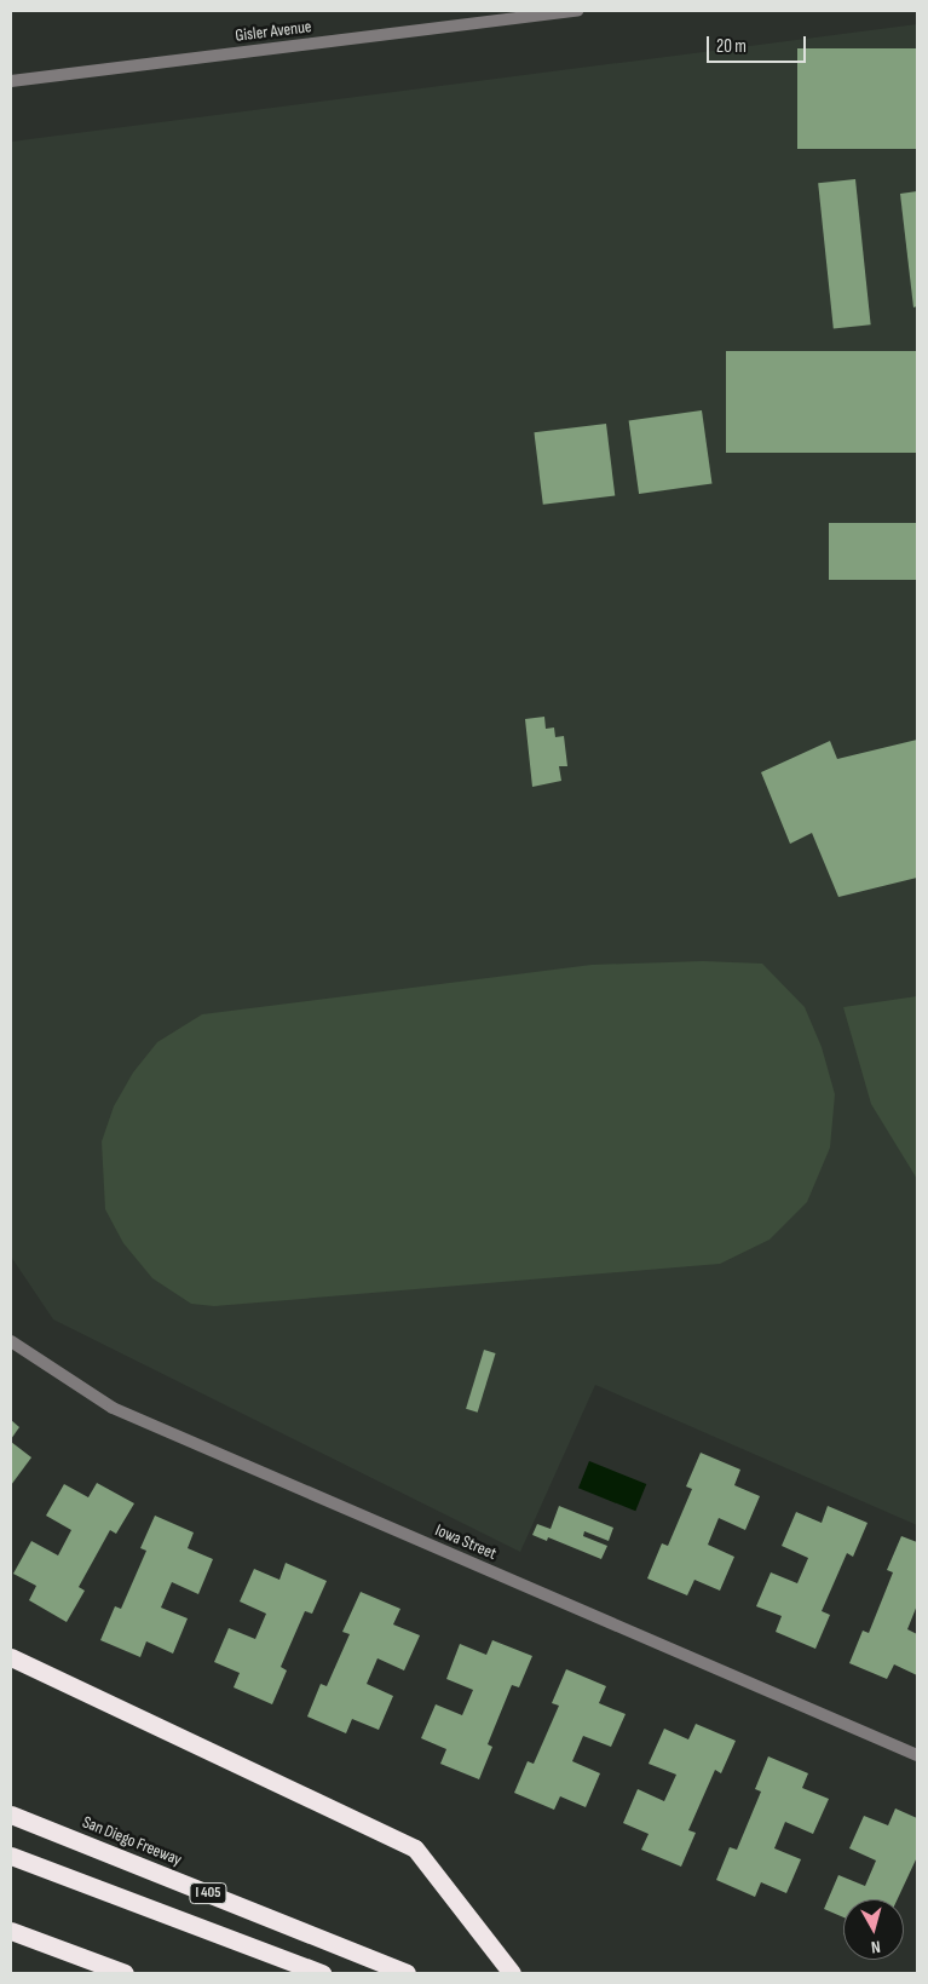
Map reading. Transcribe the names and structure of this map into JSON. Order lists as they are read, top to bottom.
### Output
{
  "streets": {
    "highway": ["San Diego Freeway", "I 405"],
    "street": ["Gisler Avenue", "Iowa Street"]
  },
  "scale_bar": "20 m",
  "north": "bottom"
}
